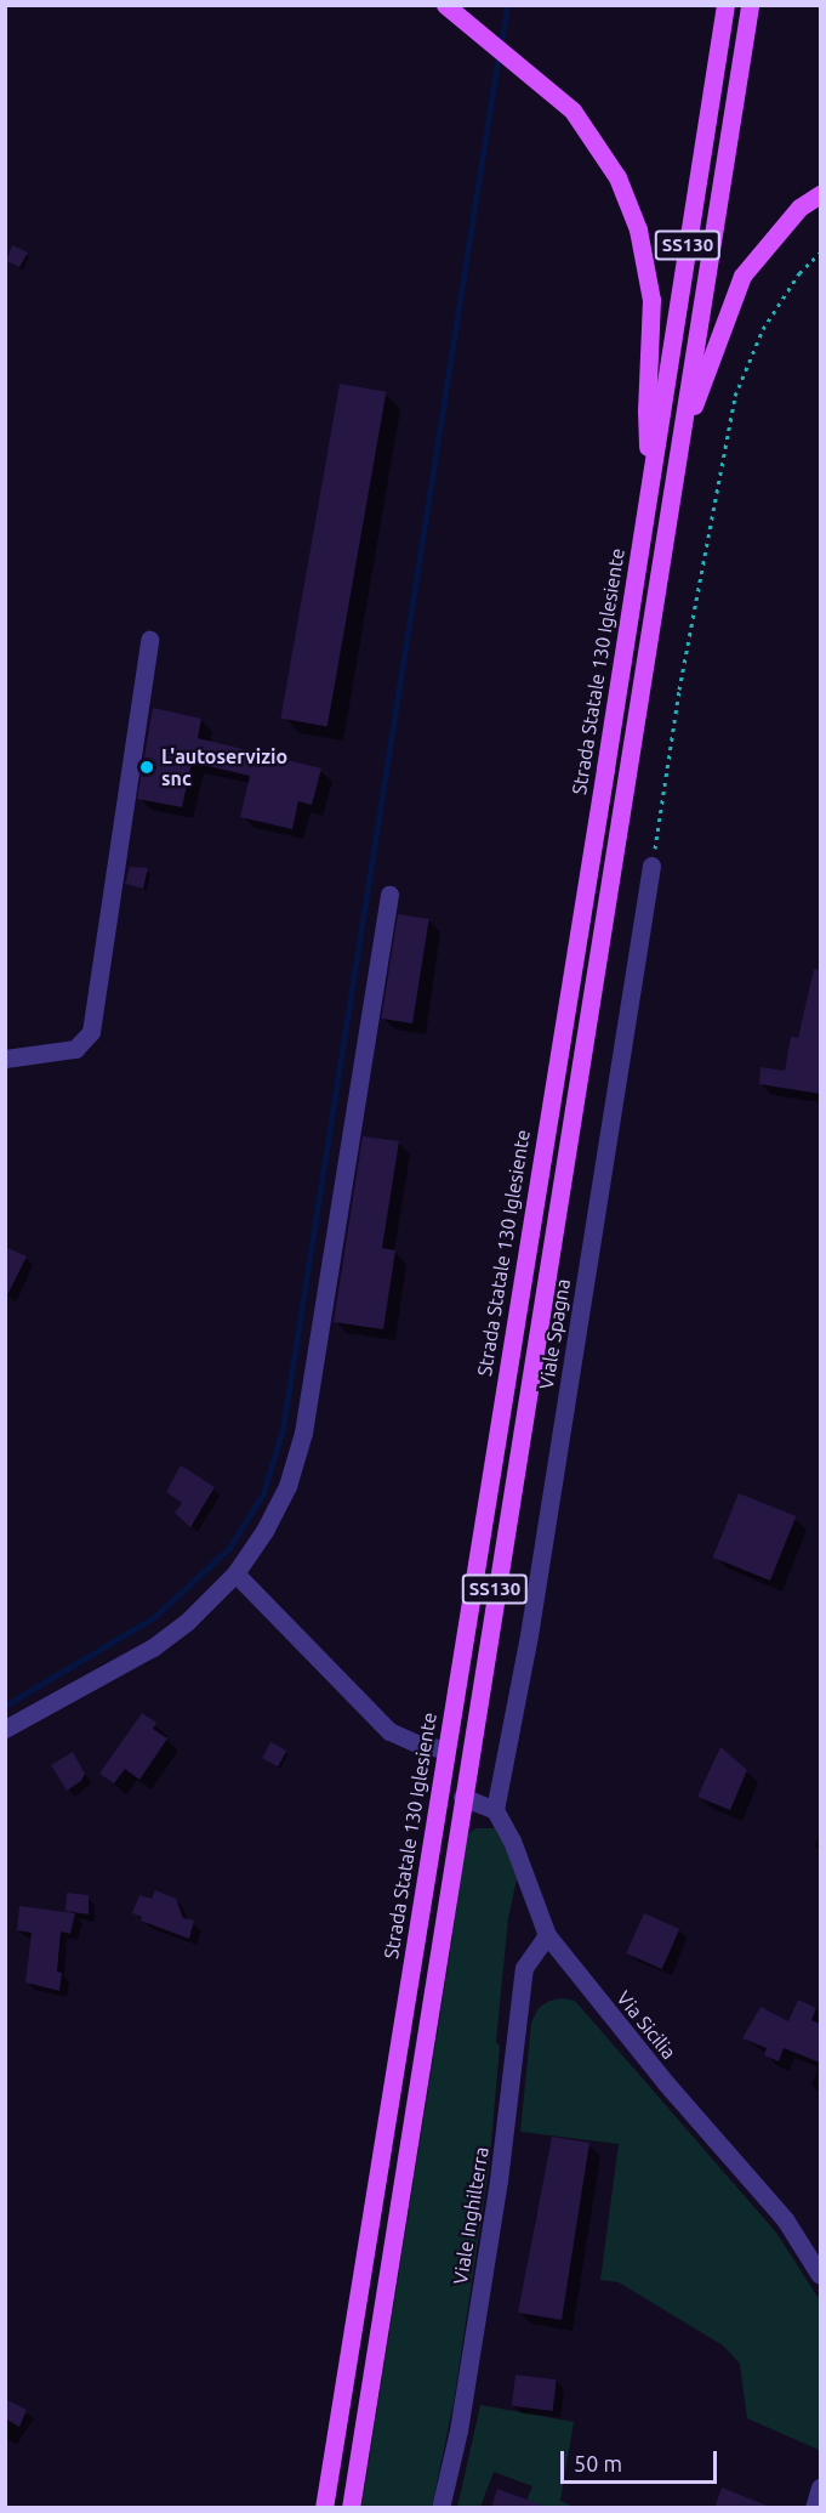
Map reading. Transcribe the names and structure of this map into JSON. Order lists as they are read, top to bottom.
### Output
{
  "streets": {
    "main road": ["SS130", "Strada Statale 130 Iglesiente"],
    "street": ["Viale Spagna", "Via Sicilia", "Viale Inghilterra"]
  },
  "crossings": [
    ["Viale Spagna", "Via Sicilia"],
    ["Via Sicilia", "Viale Inghilterra"]
  ],
  "places": ["L'autoservizio snc"],
  "scale_bar": "50 m"
}
